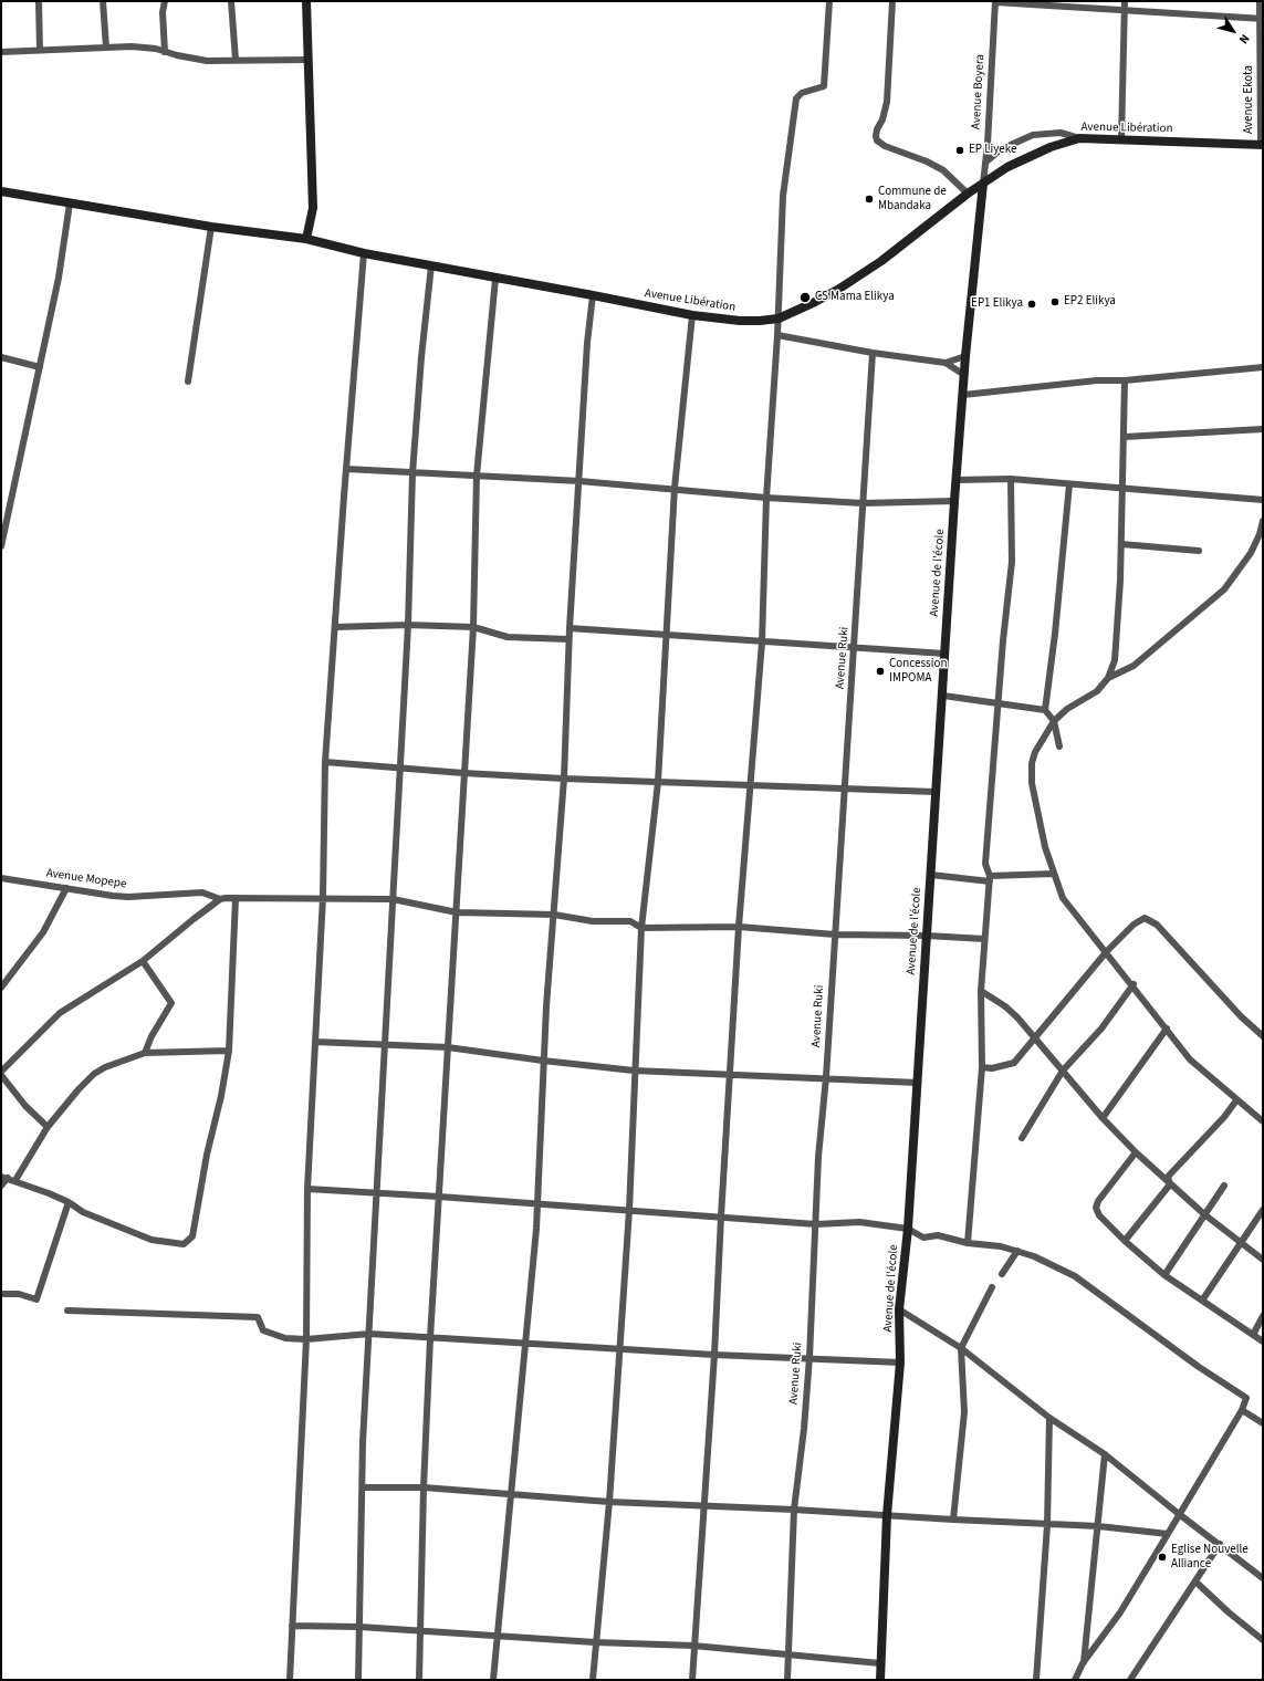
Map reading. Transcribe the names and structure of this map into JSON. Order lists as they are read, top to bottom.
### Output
{
  "streets": {
    "street": [
      "Avenue Boyera",
      "Avenue Ekota",
      "Avenue Libération",
      "Avenue de l'école",
      "Avenue Ruki",
      "Avenue Mopepe"
    ]
  },
  "crossings": [
    ["Avenue Boyera", "Avenue Libération"],
    ["Avenue Boyera", "Avenue de l'école"],
    ["Avenue Ekota", "Avenue Libération"],
    ["Avenue Libération", "Avenue de l'école"]
  ],
  "places": [
    "EP Liyeke",
    "Commune de Mbandaka",
    "CS Mama Elikya",
    "EP2 Elikya",
    "EP1 Elikya",
    "Concession IMPOMA",
    "Eglise Nouvelle Alliance"
  ],
  "north": "bottom right"
}
